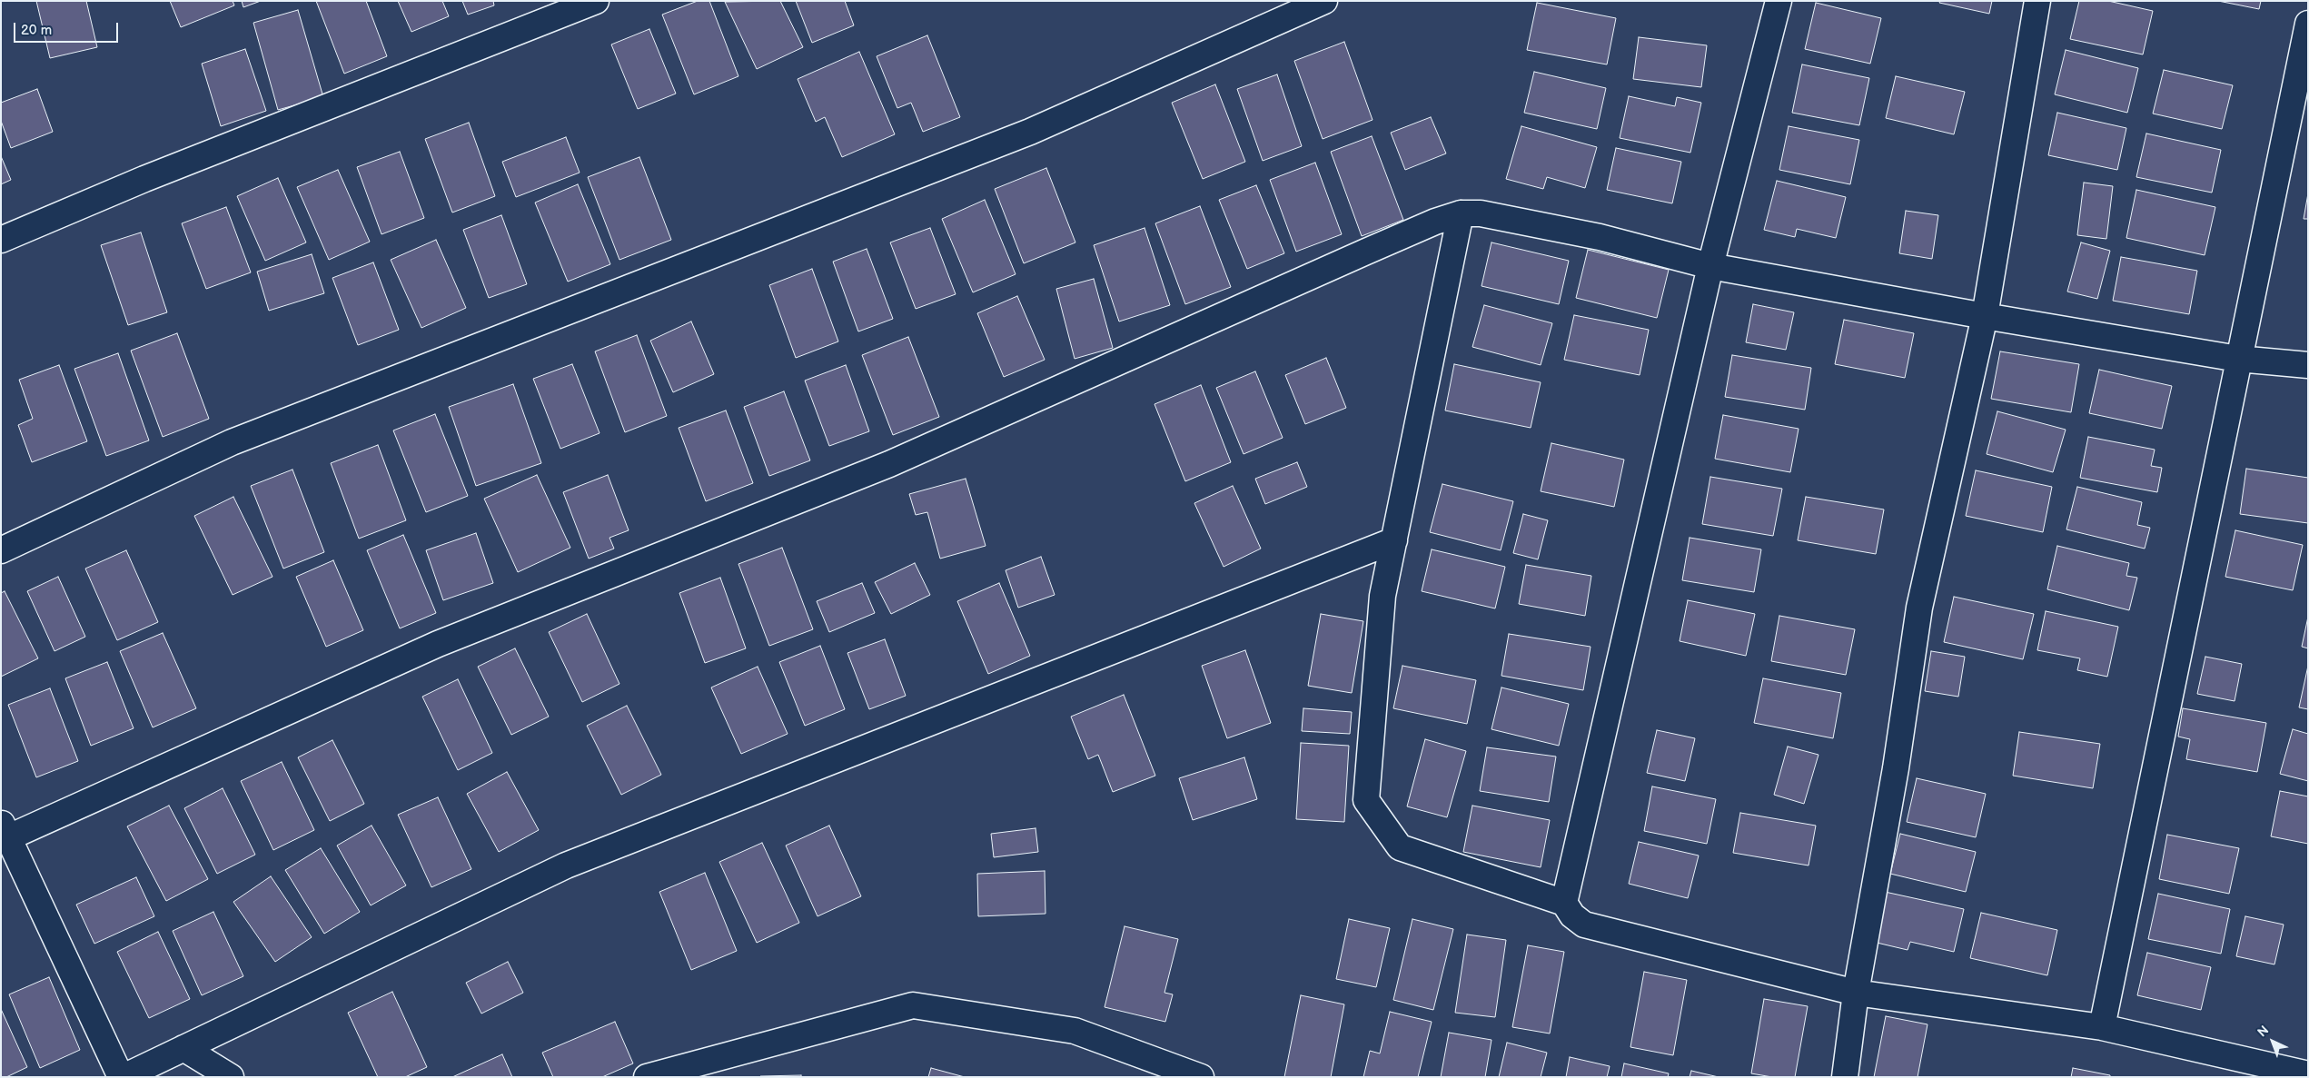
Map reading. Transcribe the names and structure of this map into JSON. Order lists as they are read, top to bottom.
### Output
{
  "scale_bar": "20 m",
  "north": "top left"
}
